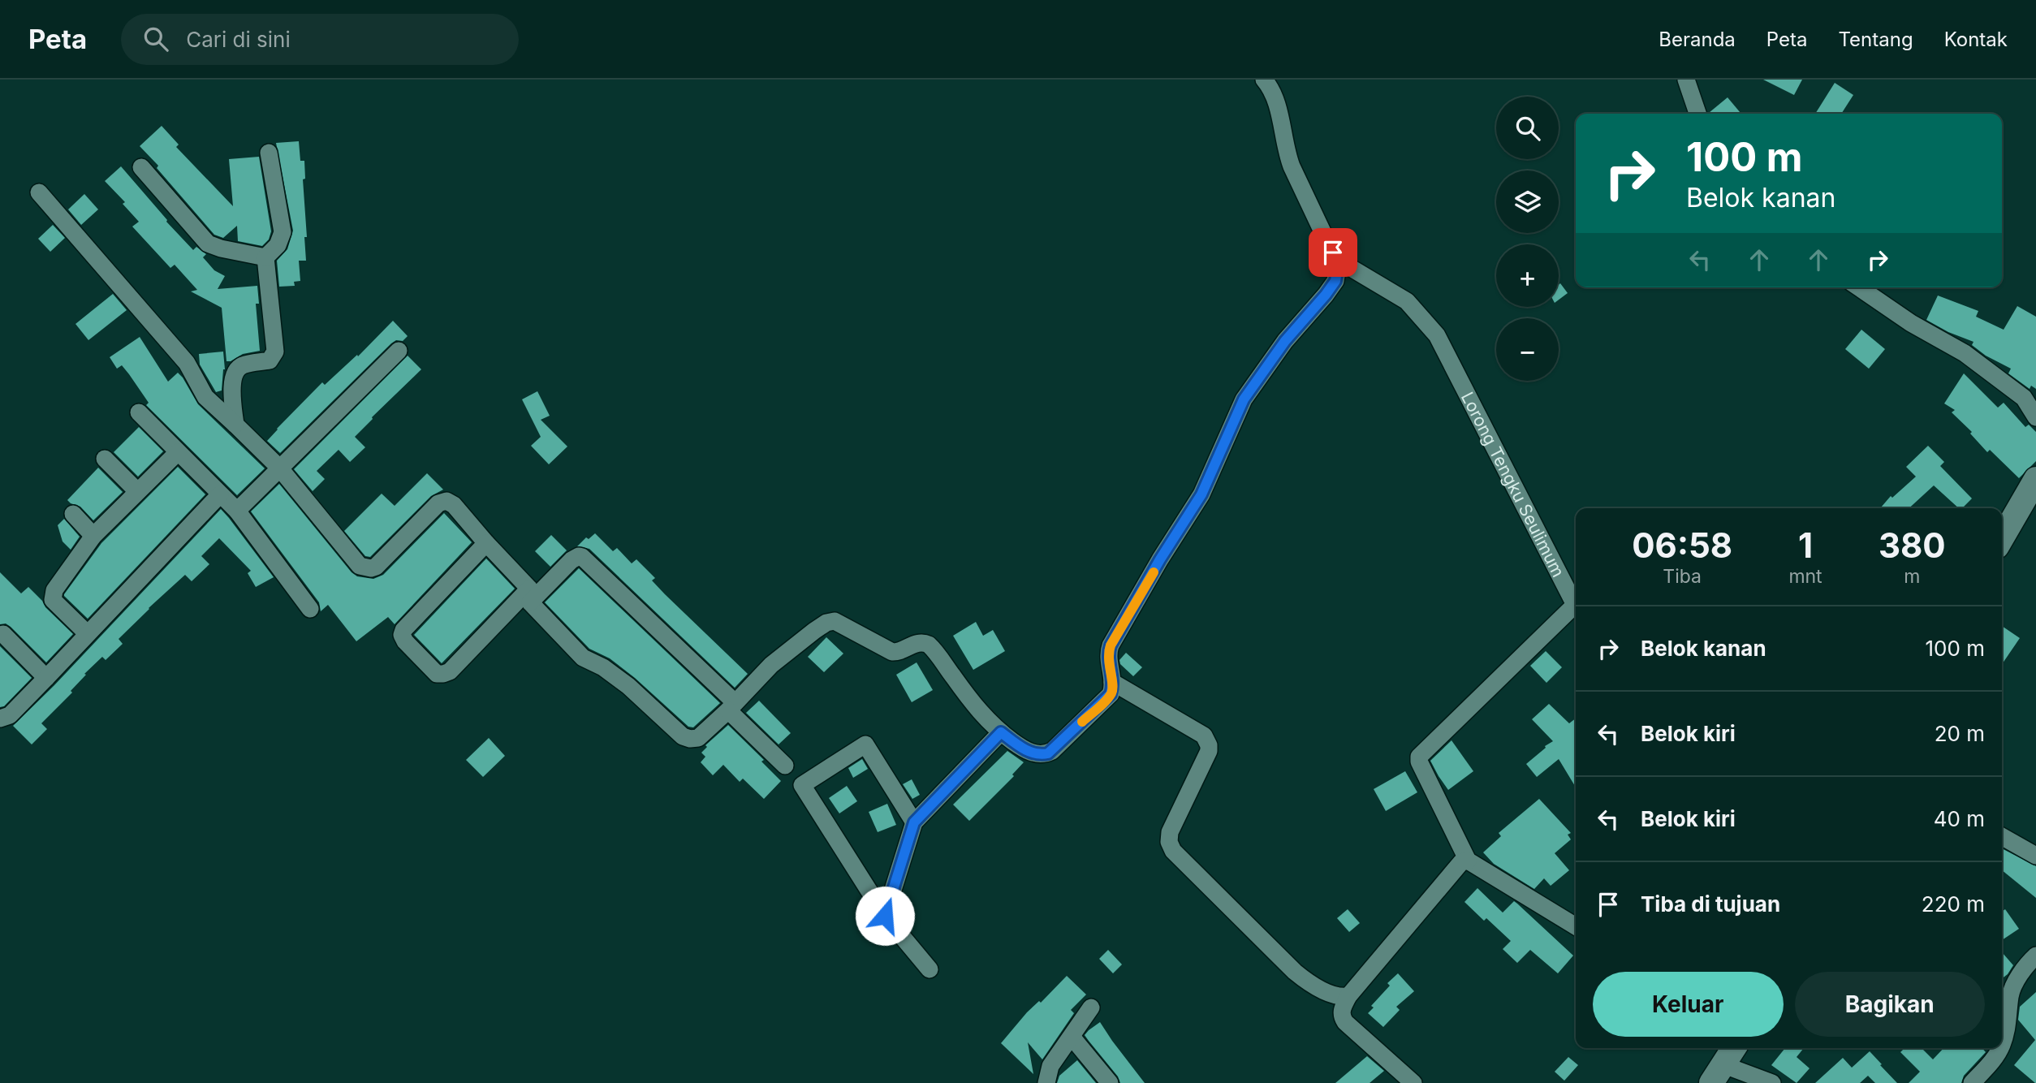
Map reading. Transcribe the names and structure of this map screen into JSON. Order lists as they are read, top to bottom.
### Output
{
  "streets": {
    "street": ["Lorong Tengku Seulimum"]
  },
  "page": {
    "header": "Peta",
    "search": "Cari di sini",
    "nav": [
      "Beranda",
      "Peta",
      "Tentang",
      "Kontak"
    ],
    "map_buttons": ["+", "−"],
    "turn": ["100 m", "Belok kanan"],
    "eta": [
      "06:58",
      "Tiba",
      "1",
      "mnt",
      "380",
      "m"
    ],
    "list": [
      {
        "name": "Belok kanan",
        "value": "100 m"
      },
      {
        "name": "Belok kiri",
        "value": "20 m"
      },
      {
        "name": "Belok kiri",
        "value": "40 m"
      },
      {
        "name": "Tiba di tujuan",
        "value": "220 m"
      }
    ],
    "buttons": ["Keluar", "Bagikan"]
  }
}
